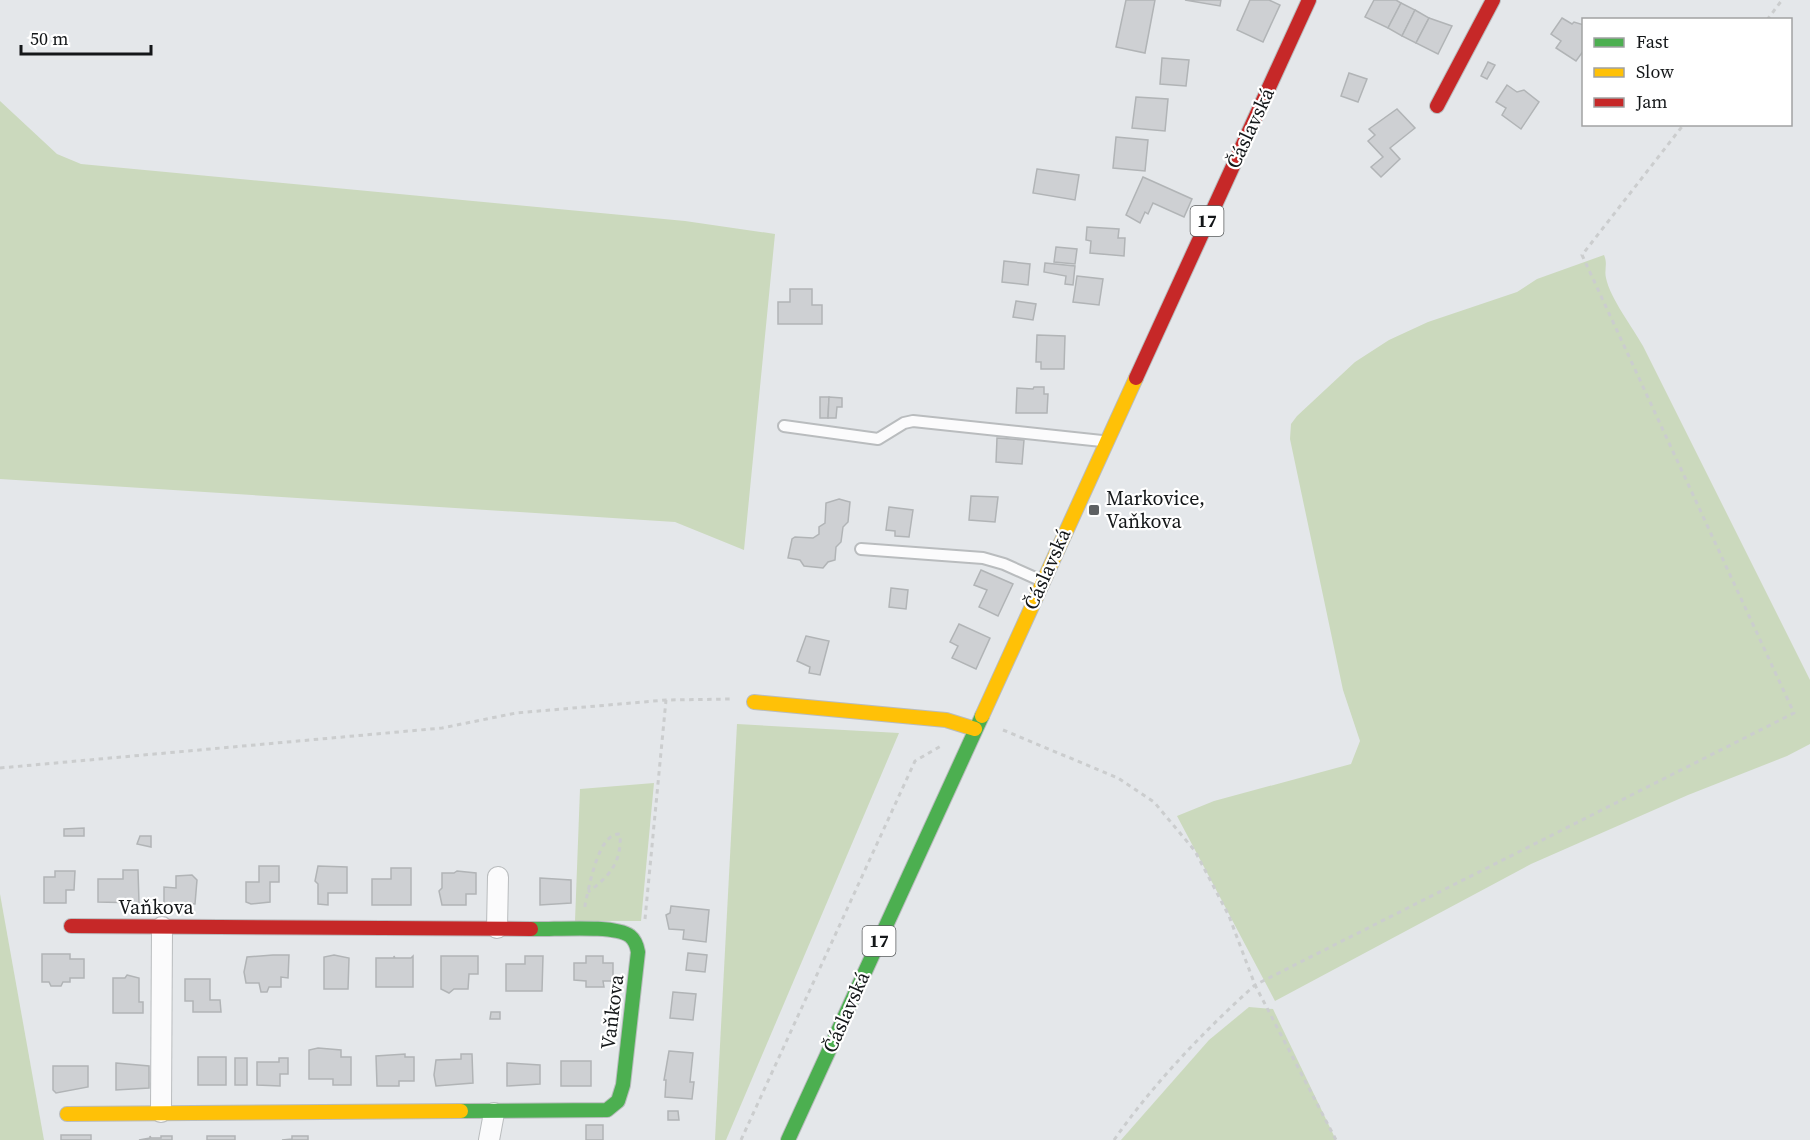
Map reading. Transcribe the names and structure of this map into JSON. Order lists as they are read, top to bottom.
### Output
{
  "streets": {
    "street": ["Čáslavská", "17", "Vaňkova"]
  },
  "places": {
    "transit": ["Markovice, Vaňkova"]
  },
  "legend": ["Fast", "Slow", "Jam"],
  "scale_bar": "50 m"
}
